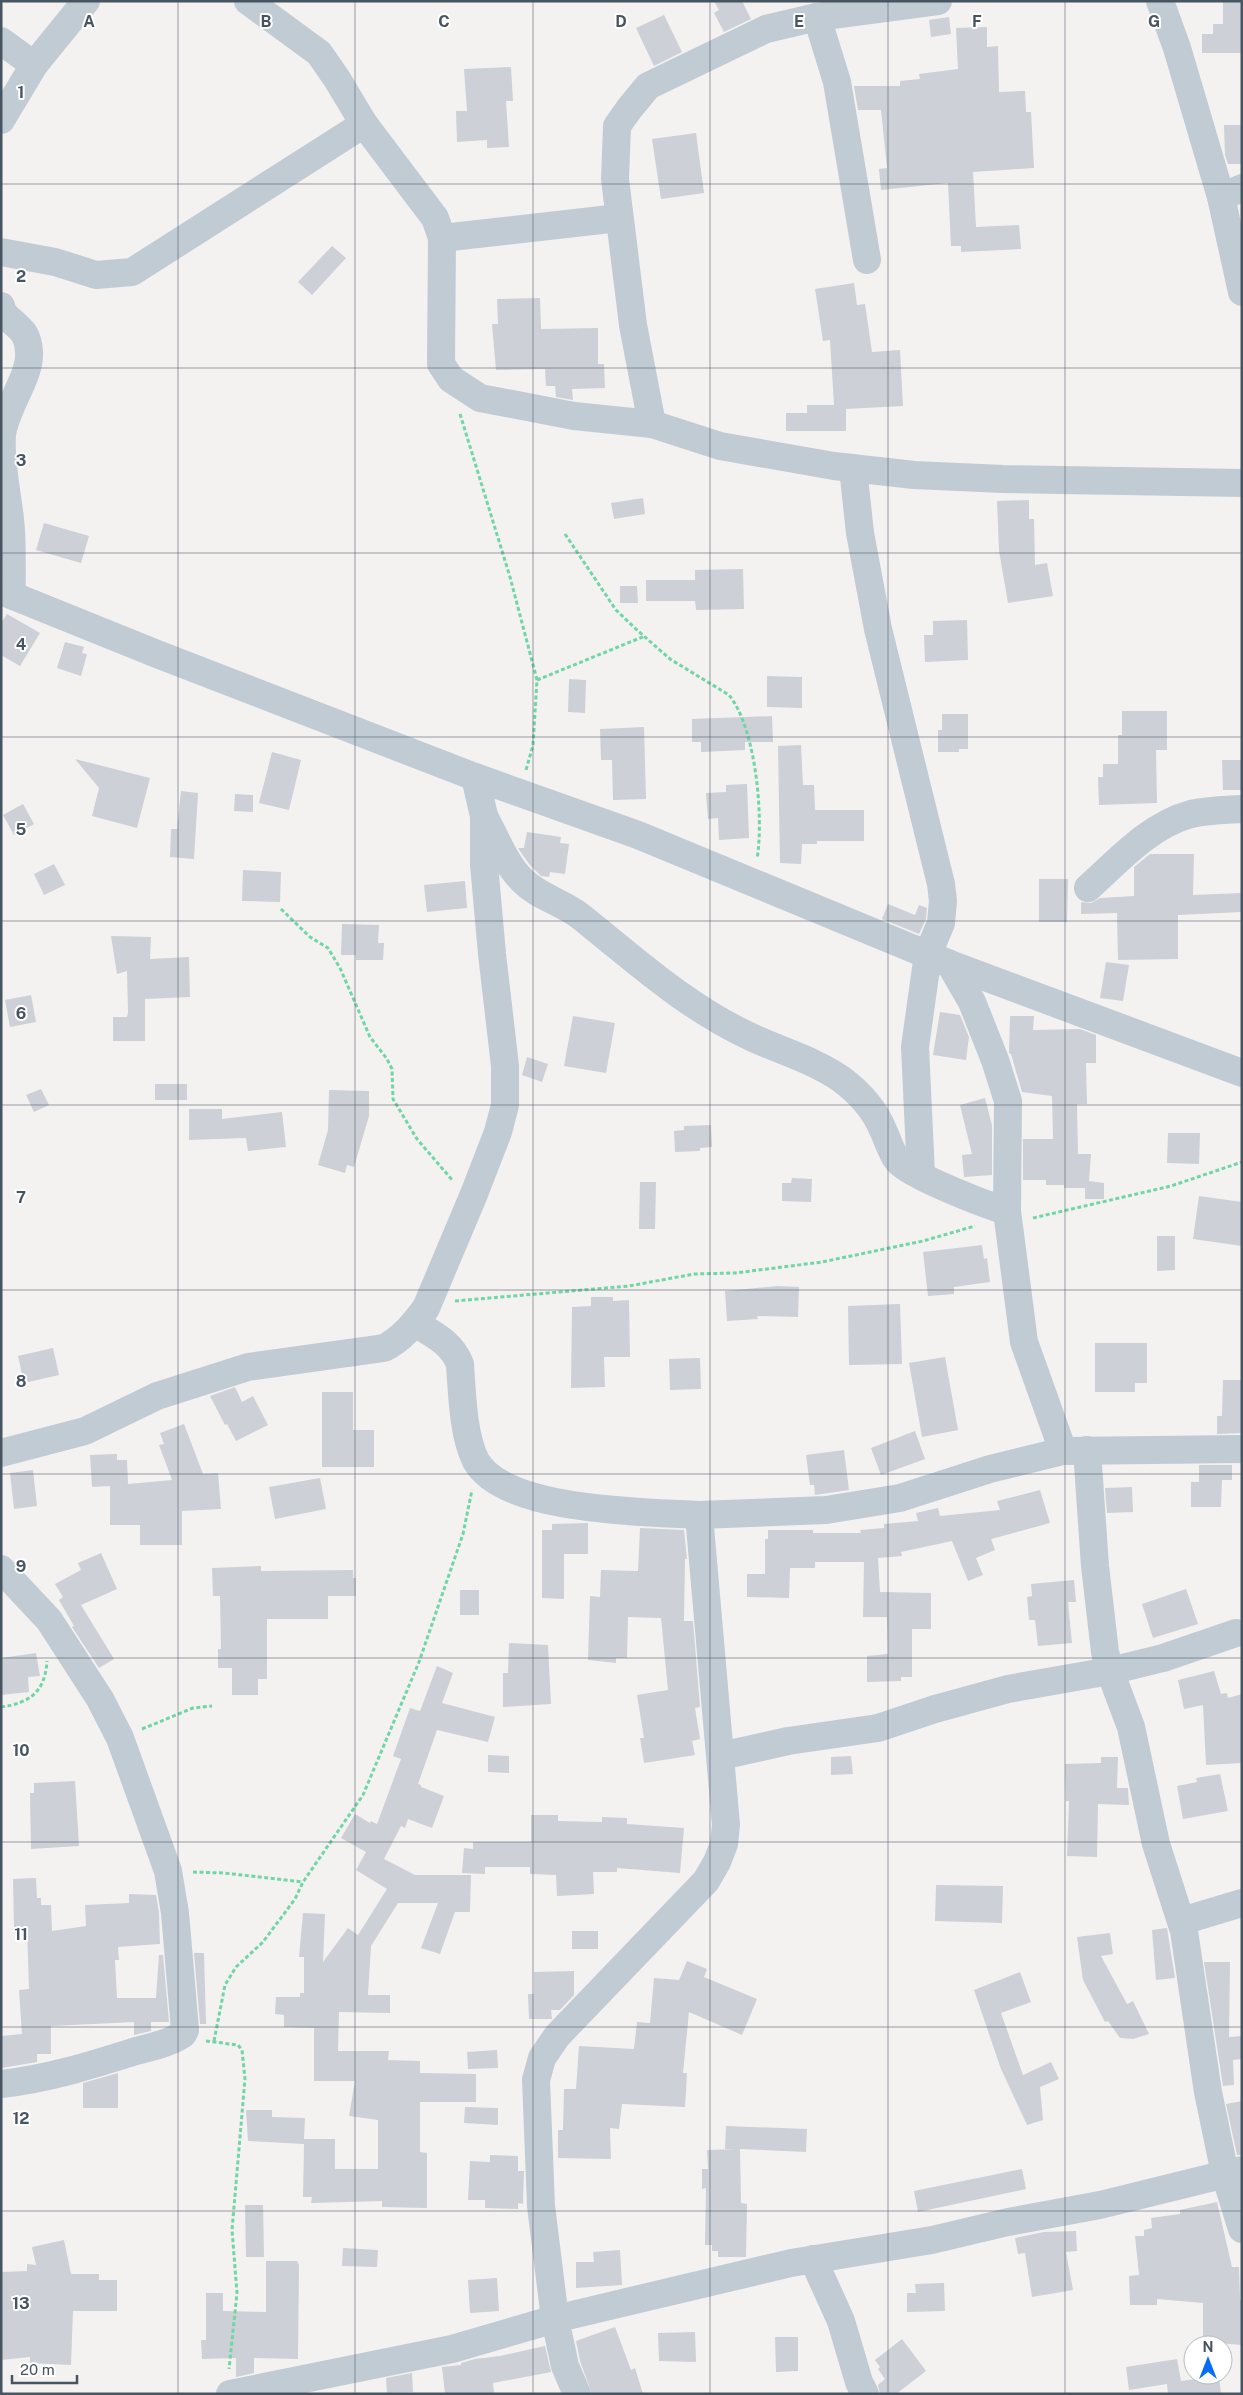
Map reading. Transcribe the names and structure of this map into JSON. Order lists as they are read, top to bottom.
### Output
{
  "scale_bar": "20 m",
  "north": "top",
  "grid": {
    "columns": [
      "A",
      "B",
      "C",
      "D",
      "E",
      "F",
      "G"
    ],
    "rows": [
      "1",
      "2",
      "3",
      "4",
      "5",
      "6",
      "7",
      "8",
      "9",
      "10",
      "11",
      "12",
      "13"
    ]
  }
}
